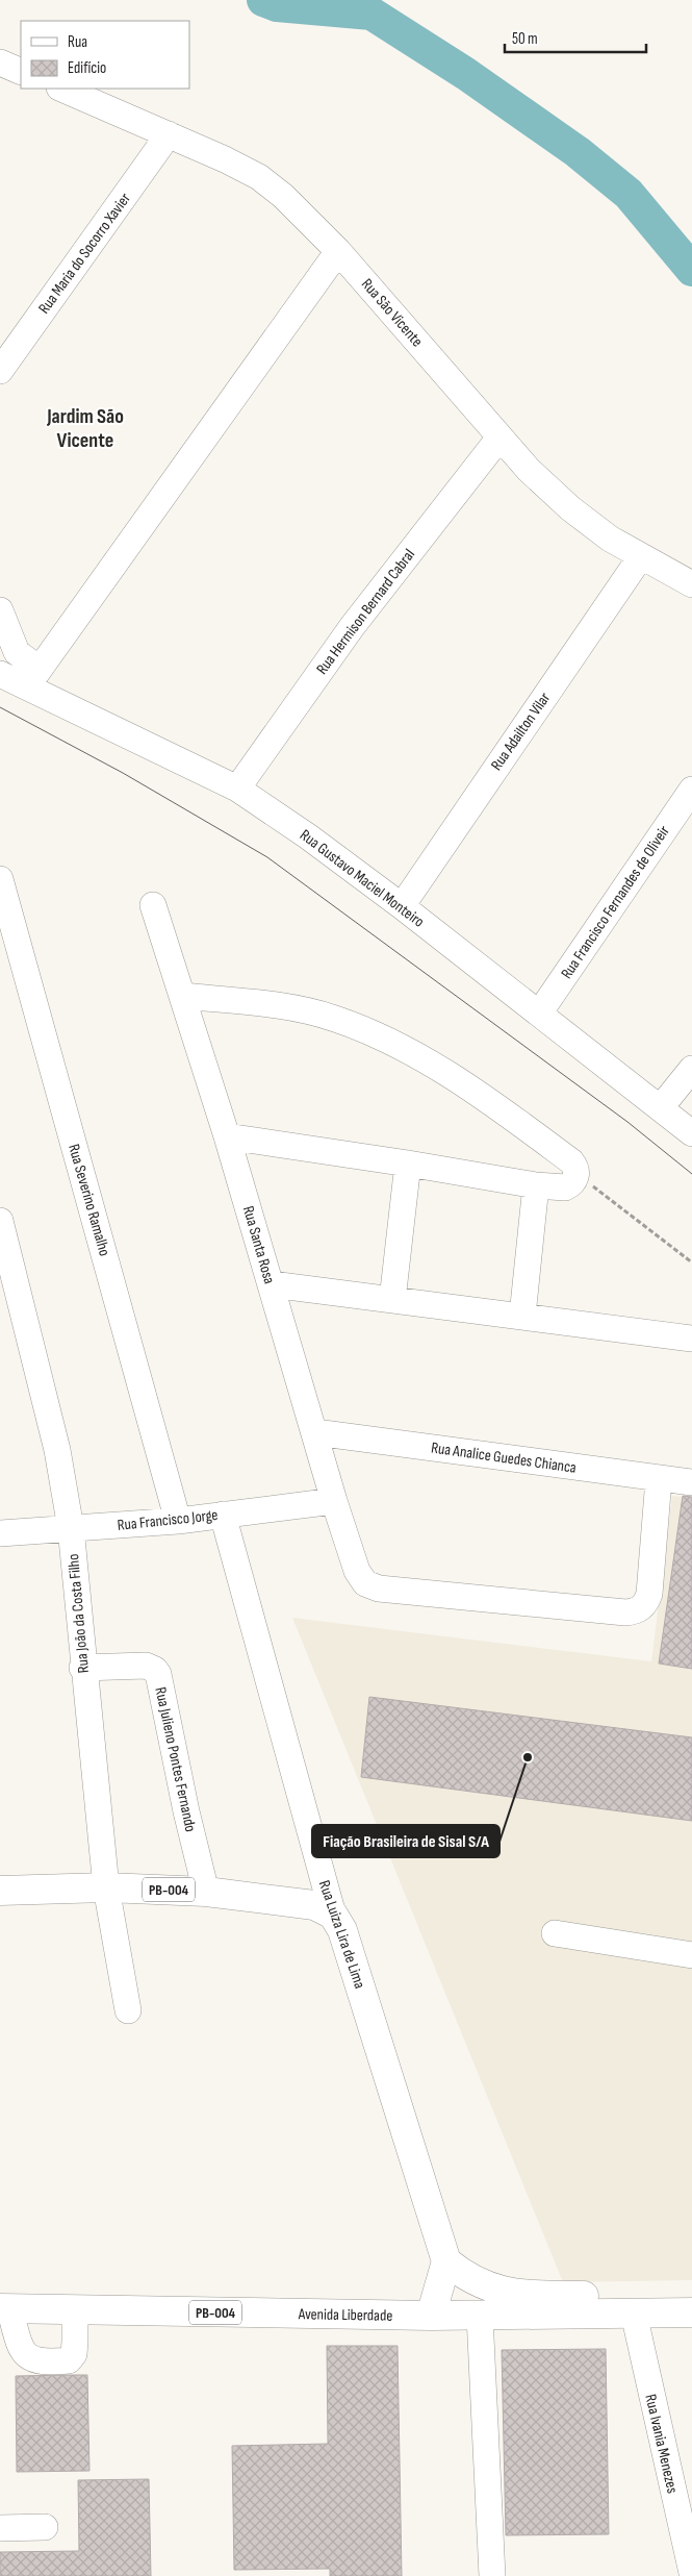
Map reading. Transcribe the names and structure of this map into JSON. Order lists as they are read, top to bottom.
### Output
{
  "streets": {
    "main road": ["PB-004", "Rua Luiza Lira de Lima", "Avenida Liberdade"],
    "street": [
      "Rua Maria do Socorro Xavier",
      "Rua São Vicente",
      "Rua Hermison Bernard Cabral",
      "Rua Adailton Vilar",
      "Rua Gustavo Maciel Monteiro",
      "Rua Francisco Fernandes de Oliveir",
      "Rua Severino Ramalho",
      "Rua Santa Rosa",
      "Rua Analice Guedes Chianca",
      "Rua Francisco Jorge",
      "Rua João da Costa Filho",
      "Rua Julieno Pontes Fernando",
      "Rua Ivania Menezes"
    ]
  },
  "crossings": [
    ["Rua Maria do Socorro Xavier", "Rua São Vicente"],
    ["Rua São Vicente", "Rua Hermison Bernard Cabral"],
    ["Rua São Vicente", "Rua Adailton Vilar"],
    ["Rua Hermison Bernard Cabral", "Rua Gustavo Maciel Monteiro"],
    ["Rua Adailton Vilar", "Rua Gustavo Maciel Monteiro"],
    ["Rua Gustavo Maciel Monteiro", "Rua Francisco Fernandes de Oliveir"],
    ["Rua Severino Ramalho", "Rua Francisco Jorge"],
    ["Rua Santa Rosa", "Rua Analice Guedes Chianca"],
    ["Rua Santa Rosa", "Rua Francisco Jorge"],
    ["Rua Francisco Jorge", "Rua João da Costa Filho"],
    ["Rua Francisco Jorge", "Rua Luiza Lira de Lima"],
    ["Rua João da Costa Filho", "Rua Julieno Pontes Fernando"],
    ["Rua João da Costa Filho", "PB-004"],
    ["Rua Julieno Pontes Fernando", "PB-004"],
    ["PB-004", "Rua Luiza Lira de Lima"],
    ["Avenida Liberdade", "Rua Ivania Menezes"]
  ],
  "districts": ["Jardim São Vicente"],
  "places": ["Fiação Brasileira de Sisal S/A"],
  "legend": ["Rua", "Edifício"],
  "scale_bar": "50 m"
}
